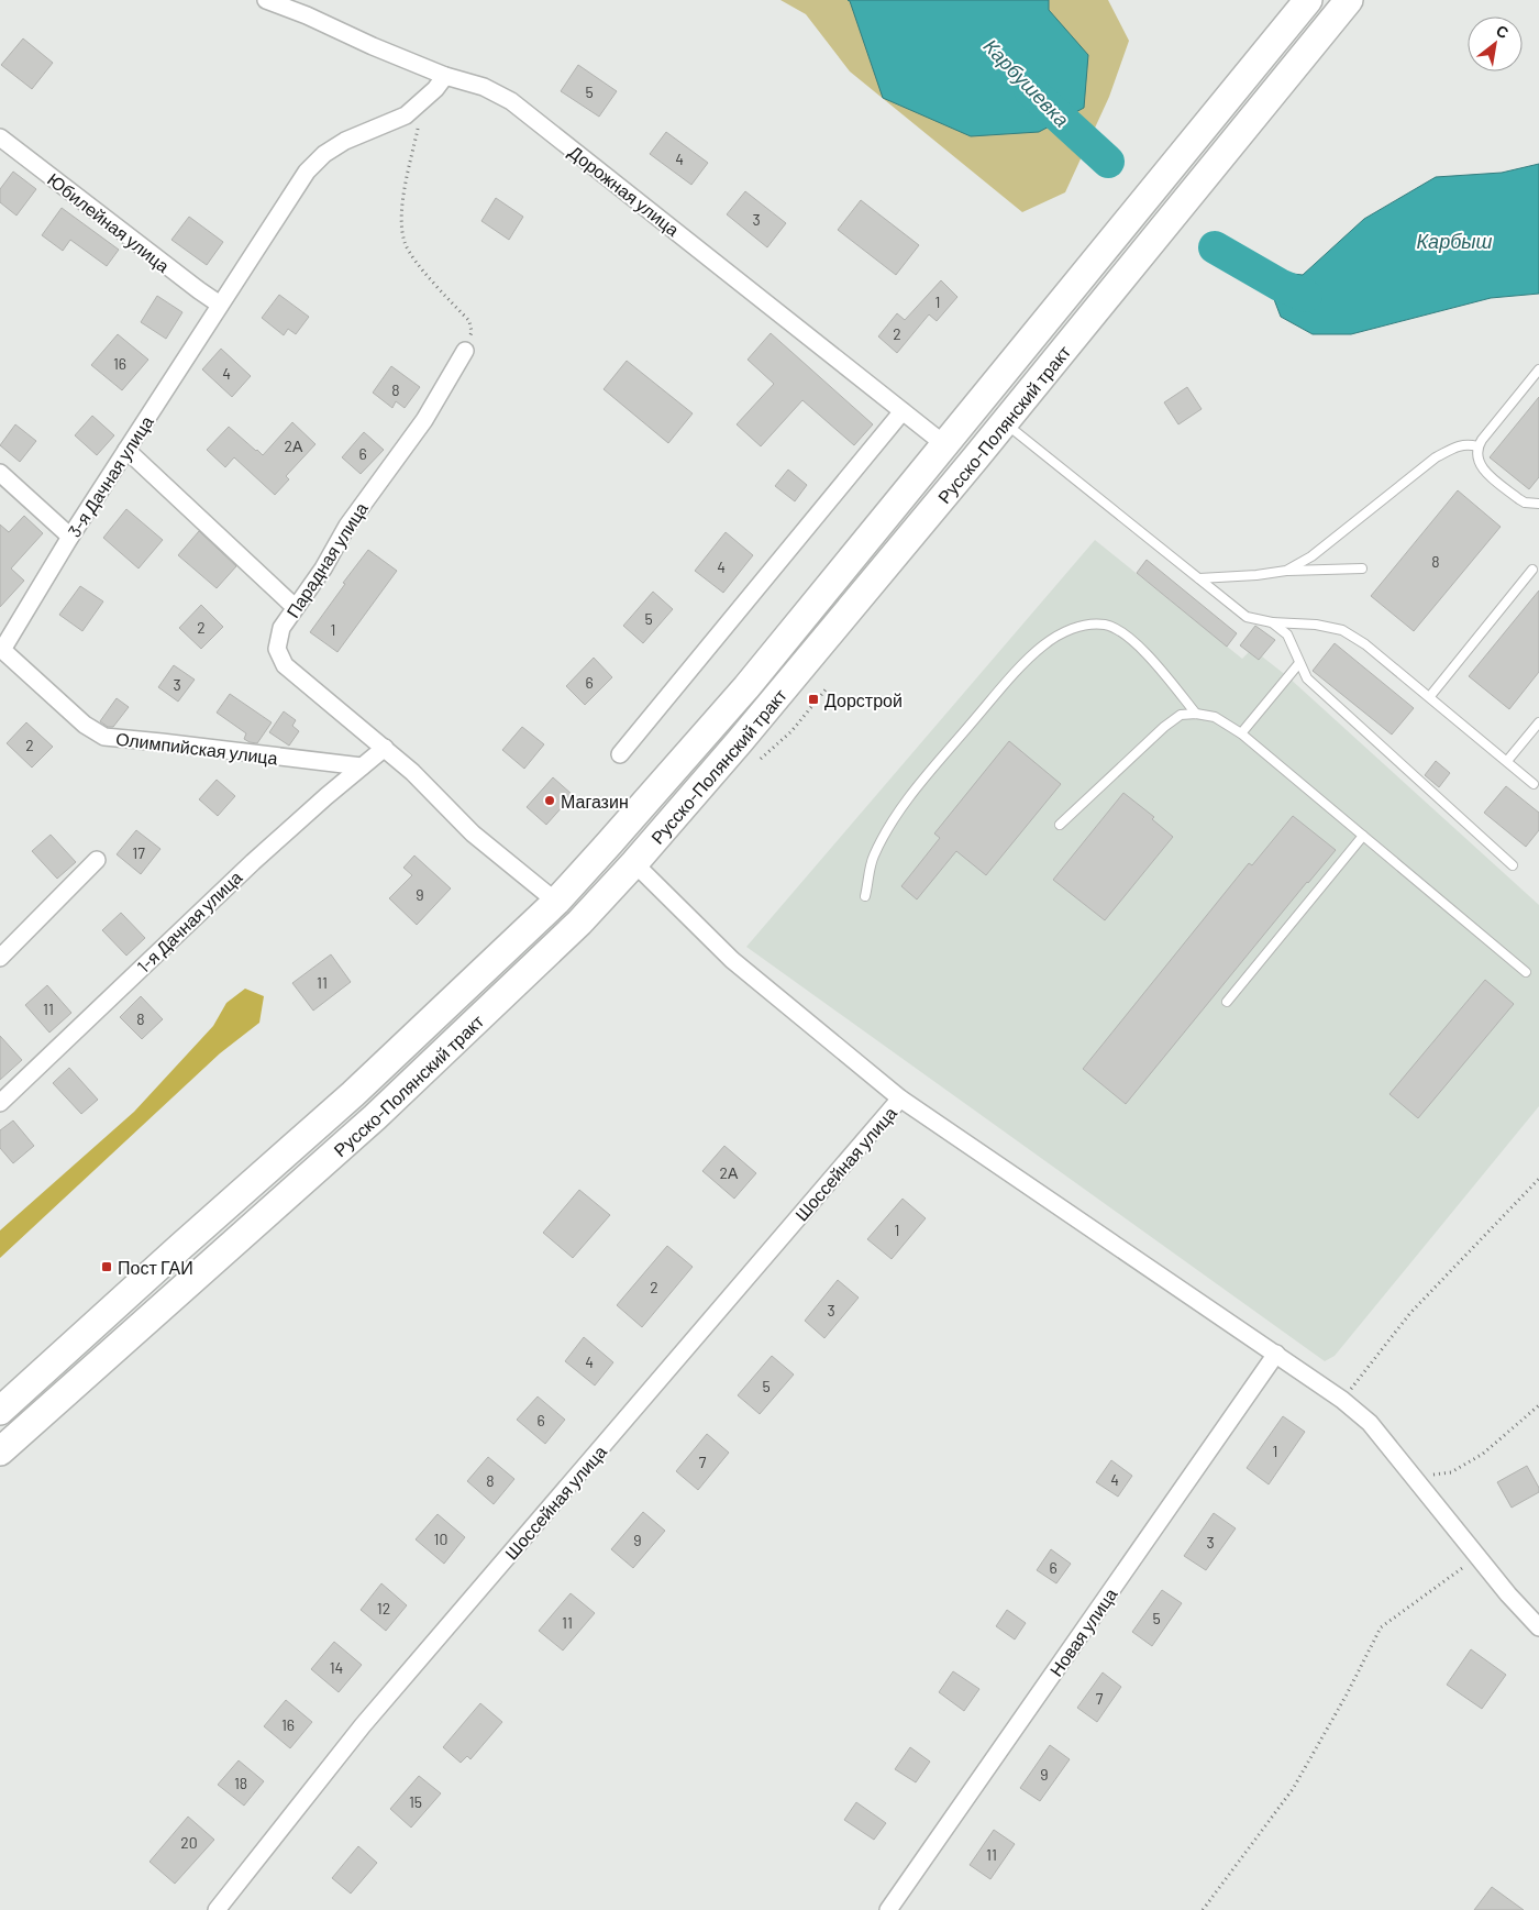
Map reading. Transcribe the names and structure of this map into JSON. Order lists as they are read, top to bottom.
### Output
{
  "streets": {
    "main road": ["Русско-Полянский тракт"],
    "street": [
      "Дорожная улица",
      "Юбилейная улица",
      "3-я Дачная улица",
      "Парадная улица",
      "Олимпийская улица",
      "1-я Дачная улица",
      "Шоссейная улица",
      "Новая улица"
    ]
  },
  "crossings": [
    ["Дорожная улица", "Русско-Полянский тракт"],
    ["Дорожная улица", "3-я Дачная улица"],
    ["Юбилейная улица", "3-я Дачная улица"],
    ["Русско-Полянский тракт", "Парадная улица"],
    ["3-я Дачная улица", "Олимпийская улица"],
    ["Парадная улица", "1-я Дачная улица"],
    ["Олимпийская улица", "1-я Дачная улица"]
  ],
  "water": ["Карбушевка", "Карбыш"],
  "places": {
    "transit": ["Дорстрой", "Пост ГАИ"],
    "other": ["Магазин"]
  },
  "house_numbers": [
    "5",
    "4",
    "3",
    "1",
    "2",
    "16",
    "4",
    "8",
    "2А",
    "6",
    "8",
    "4",
    "5",
    "2",
    "1",
    "6",
    "3",
    "2",
    "17",
    "9",
    "11",
    "11",
    "8",
    "2А",
    "1",
    "2",
    "3",
    "4",
    "5",
    "6",
    "1",
    "7",
    "4",
    "8",
    "10",
    "9",
    "3",
    "6",
    "12",
    "5",
    "11",
    "14",
    "7",
    "16",
    "9",
    "18",
    "15",
    "20",
    "11"
  ],
  "north": "top right"
}
